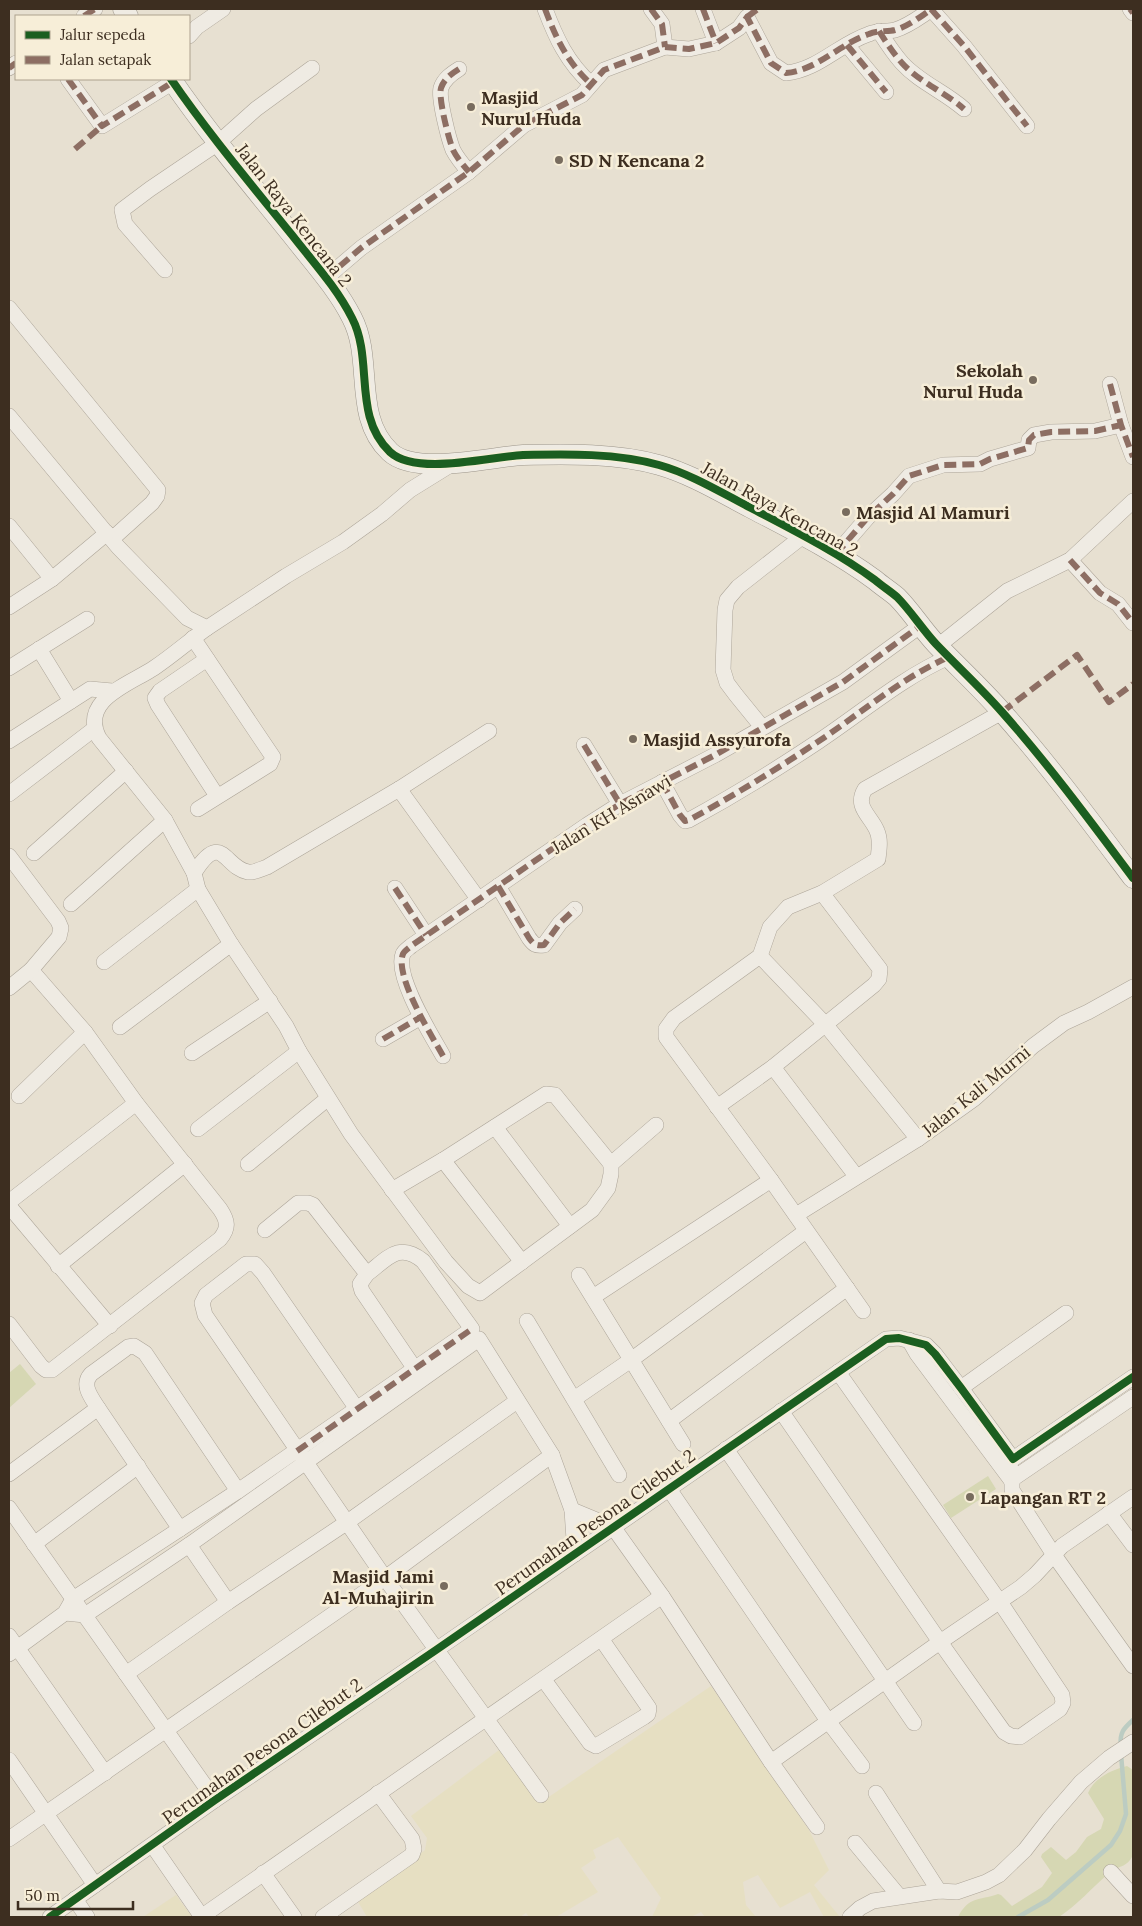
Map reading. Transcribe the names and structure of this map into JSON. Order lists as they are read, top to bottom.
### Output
{
  "streets": {
    "street": [
      "Jalan Raya Kencana 2",
      "Jalan KH Asnawi",
      "Jalan Kali Murni",
      "Perumahan Pesona Cilebut 2"
    ]
  },
  "crossings": [
    ["Jalan Raya Kencana 2", "Jalan KH Asnawi"]
  ],
  "places": [
    "Masjid Nurul Huda",
    "SD N Kencana 2",
    "Sekolah Nurul Huda",
    "Masjid Al Mamuri",
    "Masjid Assyurofa",
    "Lapangan RT 2",
    "Masjid Jami Al-Muhajirin"
  ],
  "legend": ["Jalur sepeda", "Jalan setapak"],
  "scale_bar": "50 m"
}
